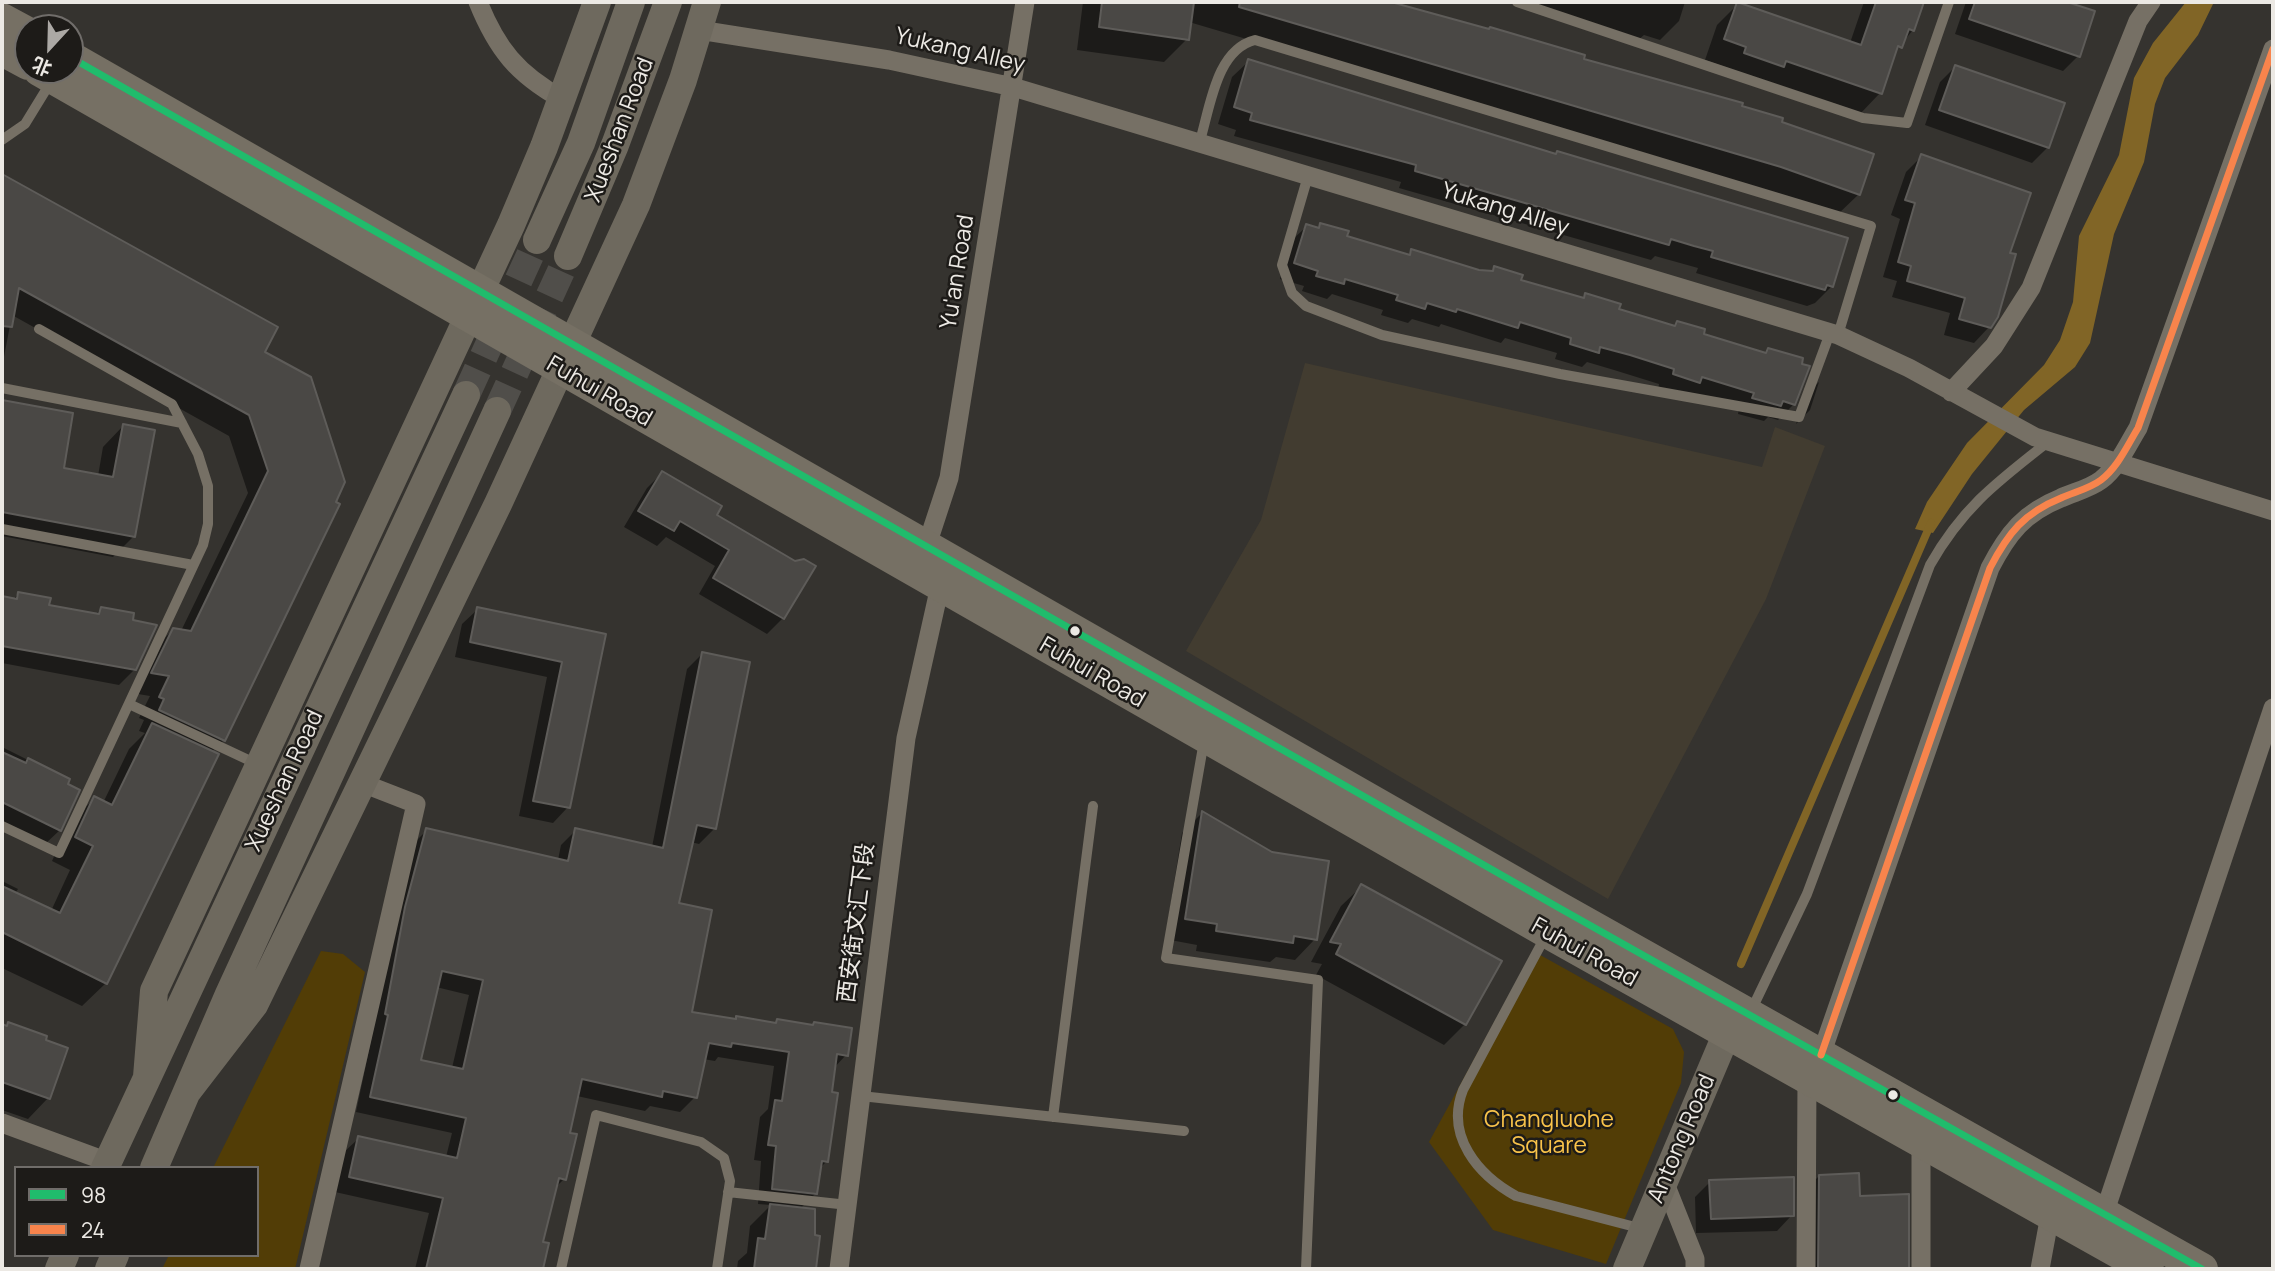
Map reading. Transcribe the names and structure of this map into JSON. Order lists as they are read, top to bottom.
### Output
{
  "streets": {
    "main road": ["Xueshan Road", "Fuhui Road", "Antong Road"],
    "street": ["Yukang Alley", "Yu'an Road", "西安街文汇下段"]
  },
  "crossings": [
    ["Yukang Alley", "Yu'an Road"],
    ["Yu'an Road", "Fuhui Road"],
    ["Fuhui Road", "西安街文汇下段"],
    ["Fuhui Road", "Antong Road"]
  ],
  "parks": ["Changluohe Square"],
  "lines": ["transit line 24", "transit line 98"],
  "legend": ["98", "24"],
  "north": "bottom"
}
